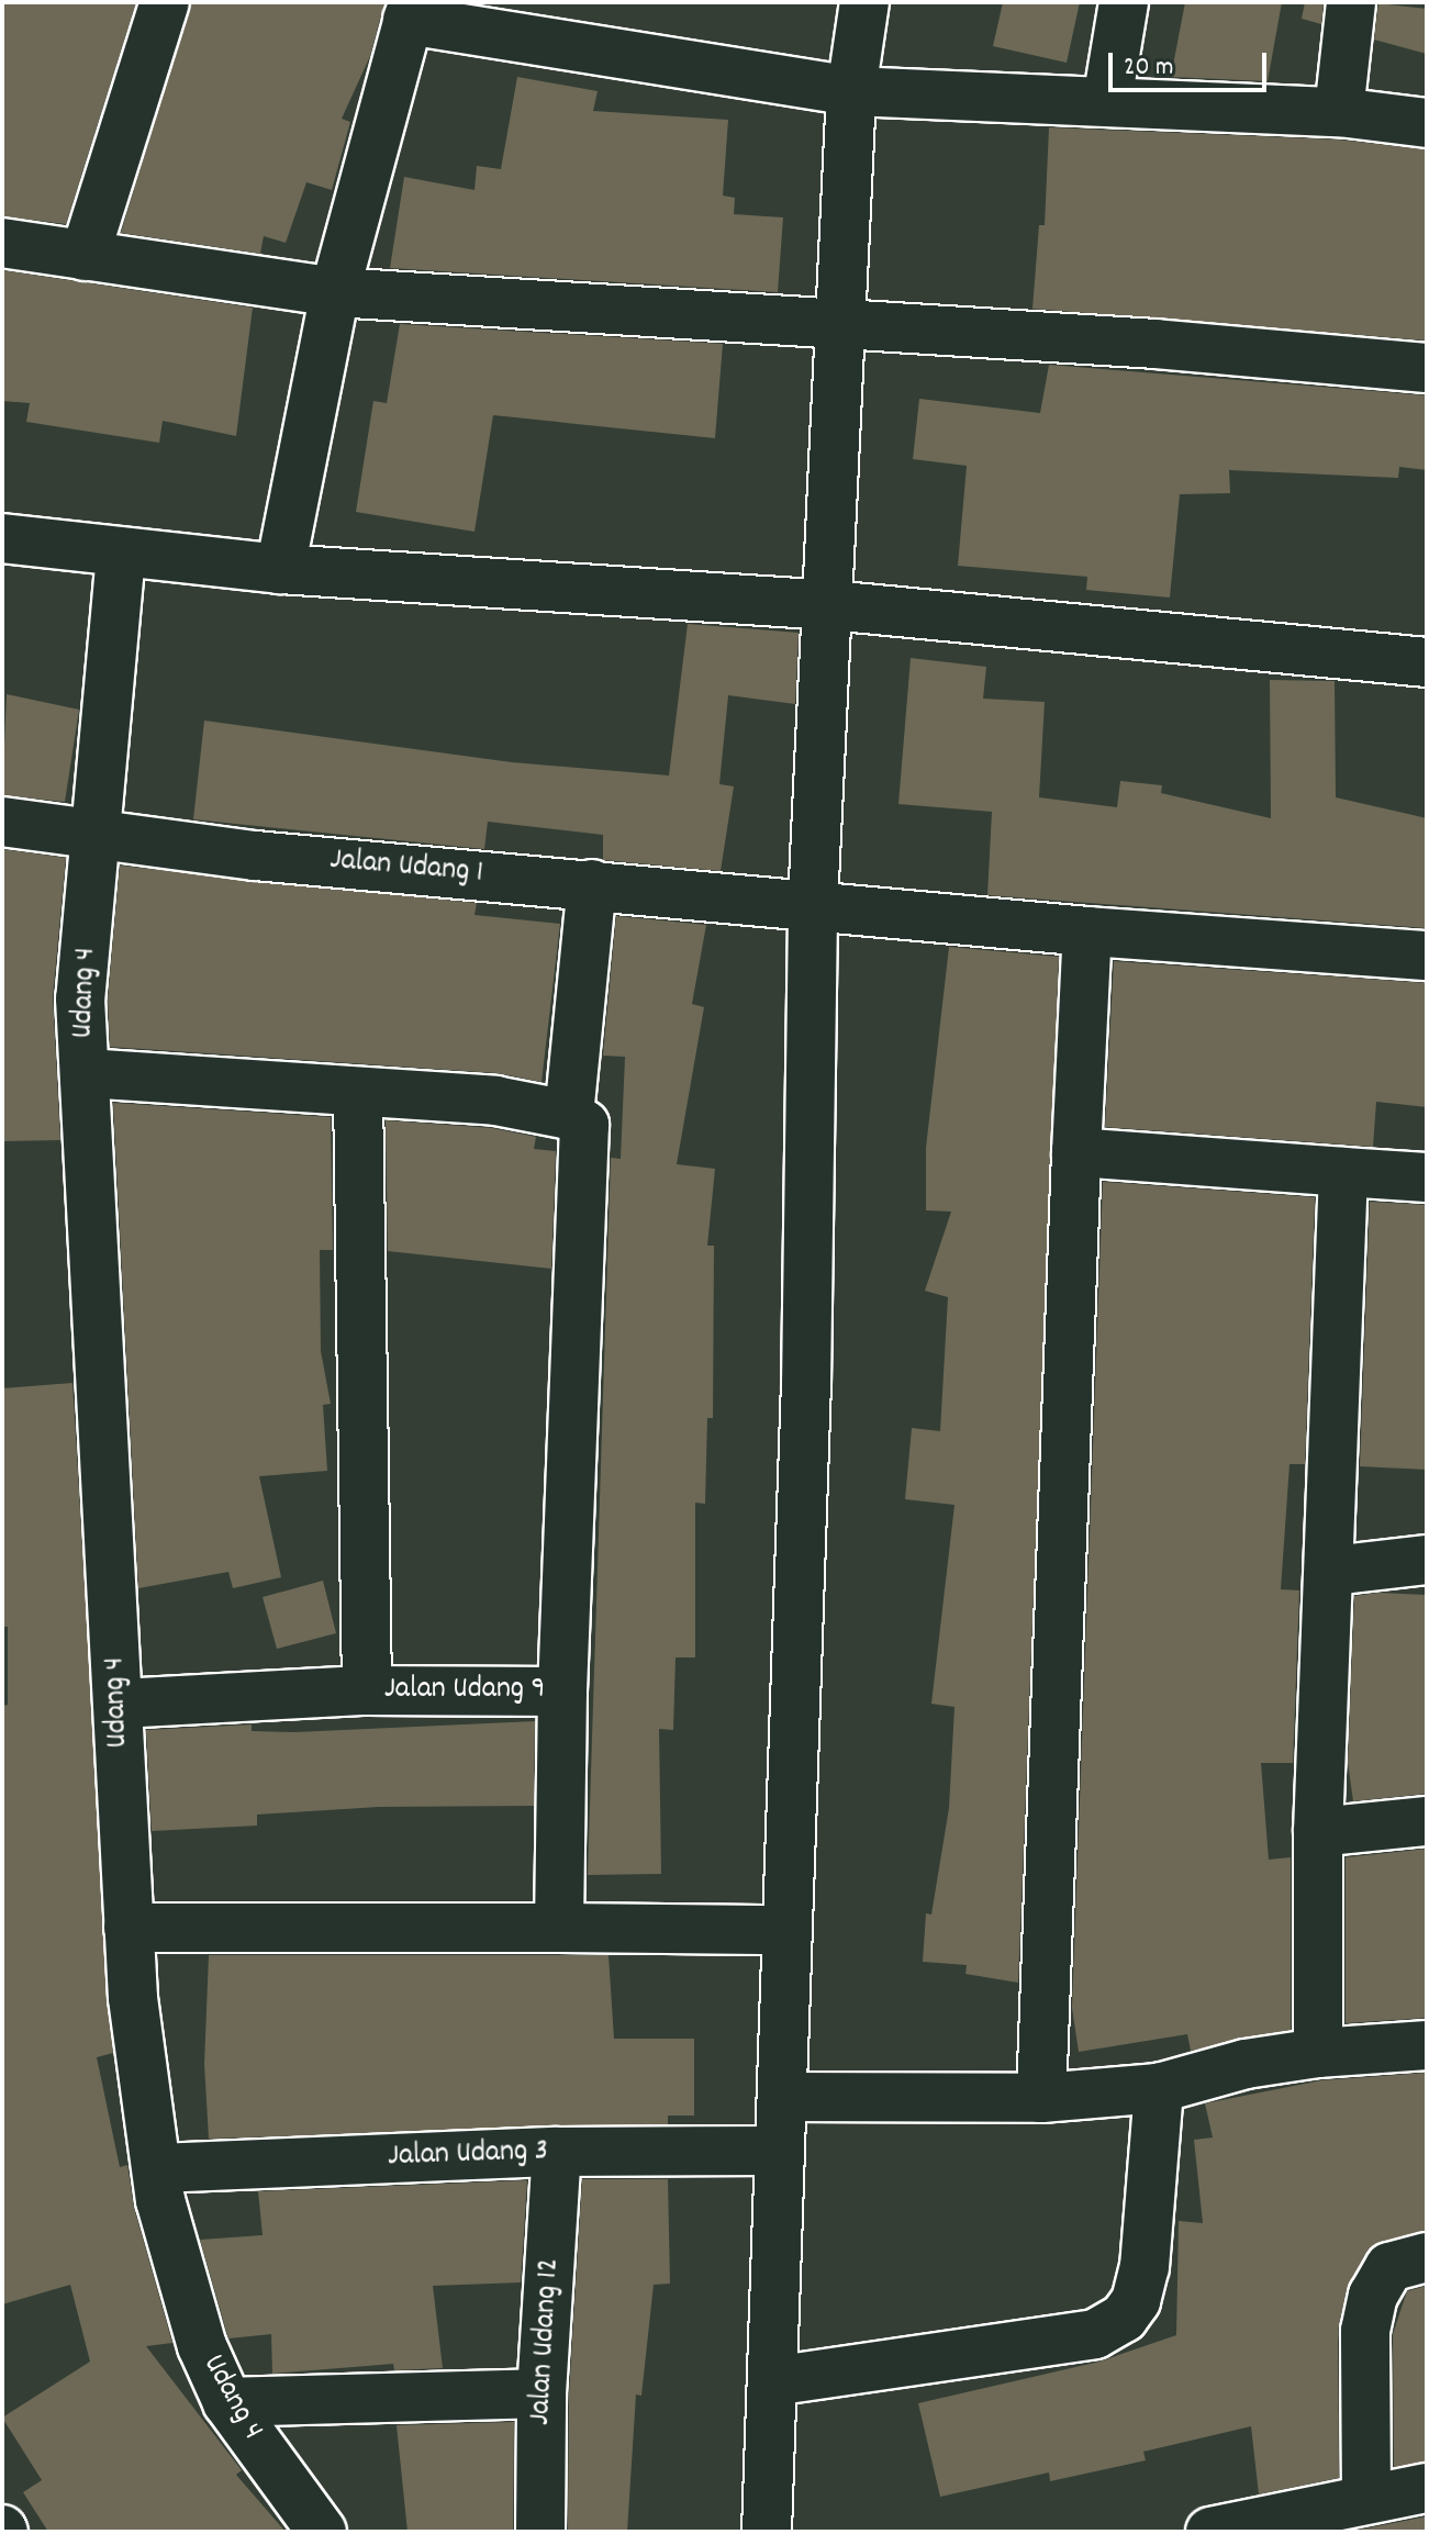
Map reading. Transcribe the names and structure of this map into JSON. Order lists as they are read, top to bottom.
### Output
{
  "streets": {
    "street": [
      "Jalan Udang 1",
      "Udang 4",
      "Jalan Udang 9",
      "Jalan Udang 3",
      "Jalan Udang 12"
    ]
  },
  "crossings": [
    ["Jalan Udang 1", "Udang 4"],
    ["Udang 4", "Jalan Udang 9"],
    ["Udang 4", "Jalan Udang 3"],
    ["Jalan Udang 3", "Jalan Udang 12"]
  ],
  "scale_bar": "20 m"
}
